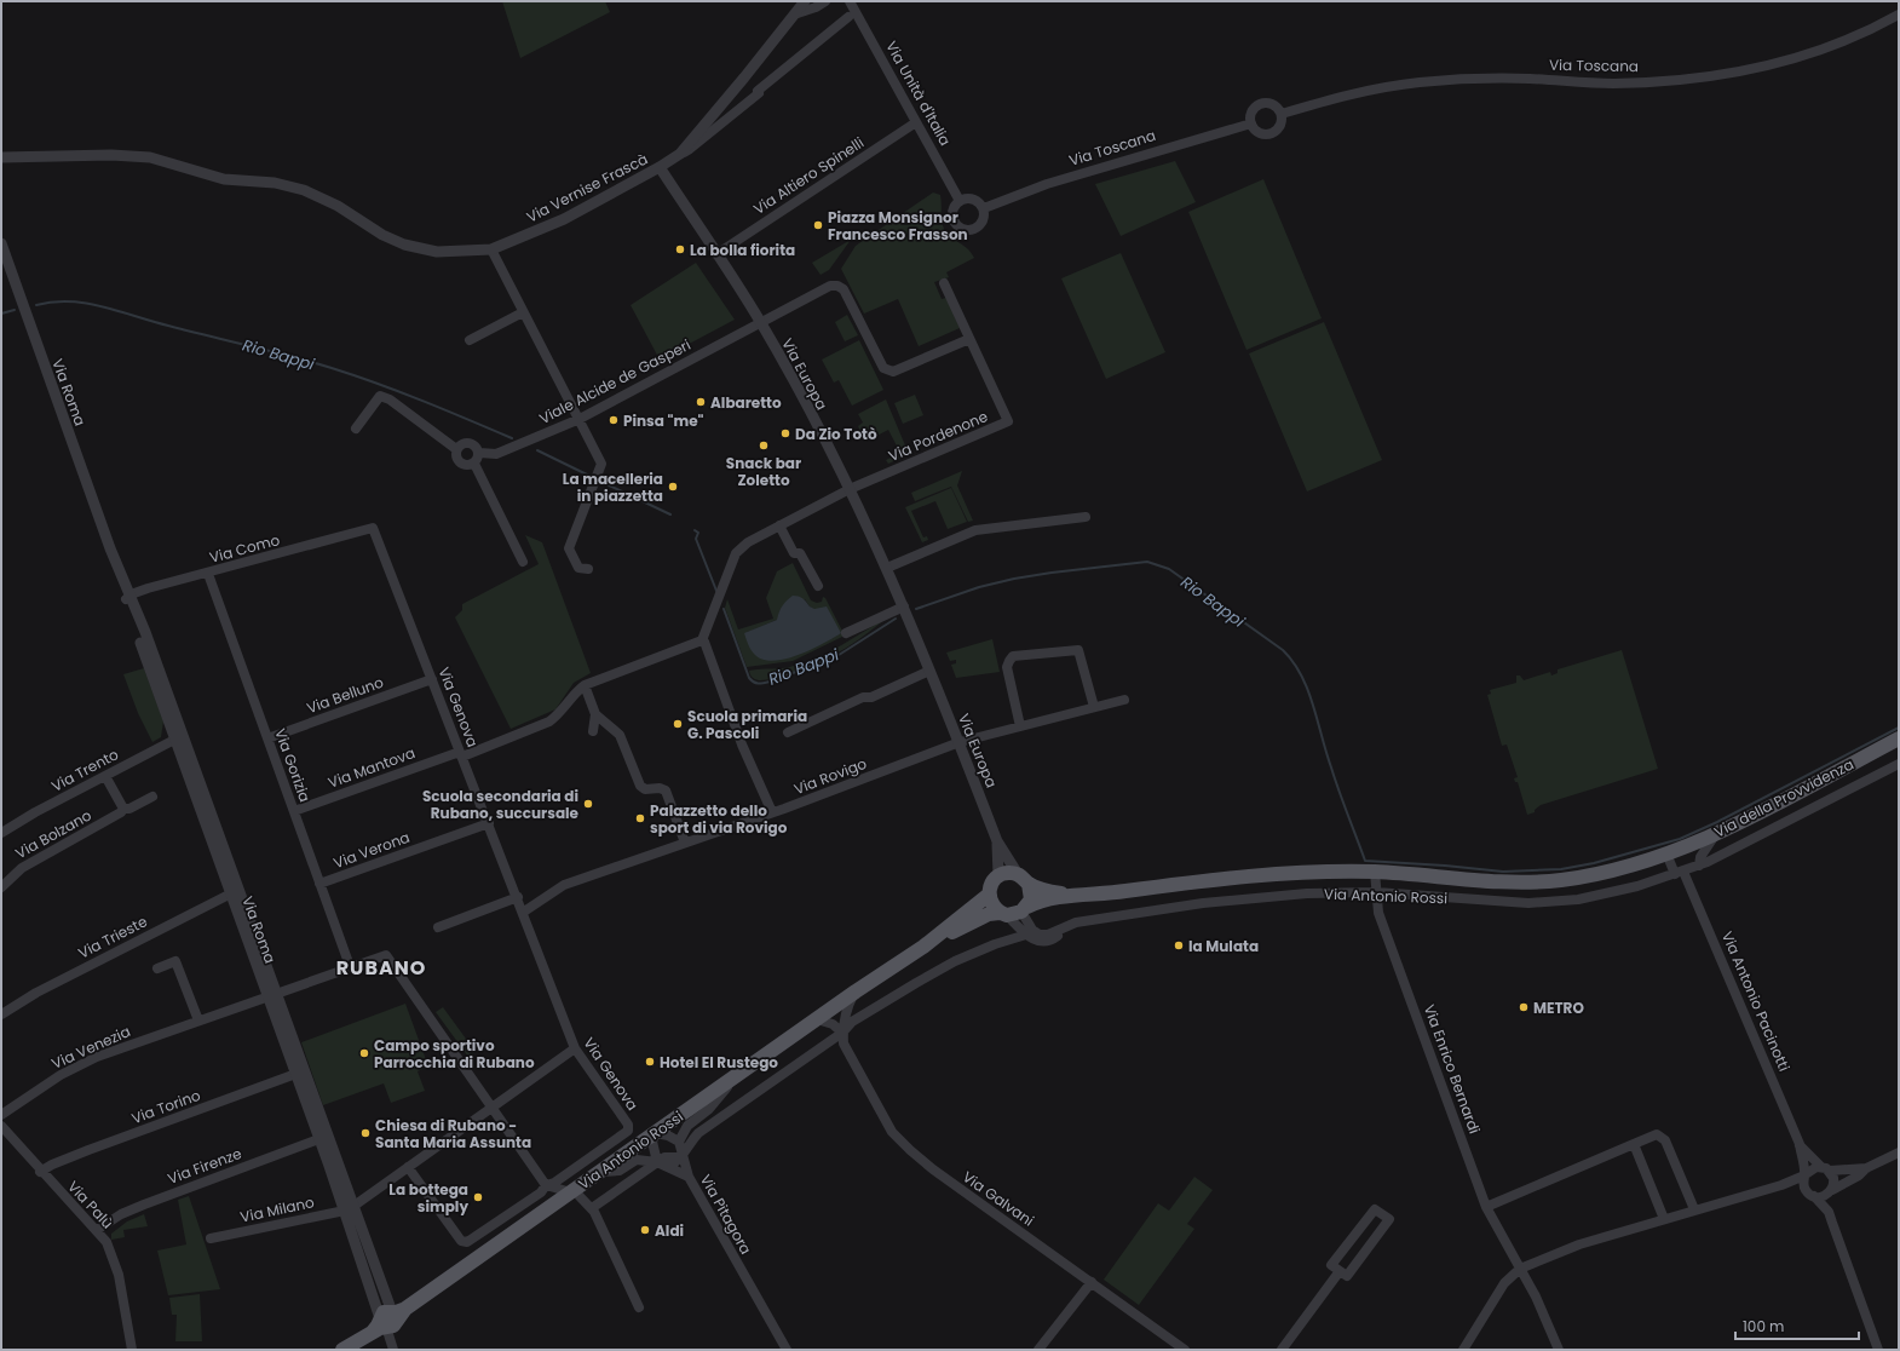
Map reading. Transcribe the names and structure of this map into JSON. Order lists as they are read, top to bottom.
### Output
{
  "streets": {
    "main road": ["Via della Provvidenza", "Via Antonio Rossi"],
    "street": [
      "Via Toscana",
      "Via Unità d'Italia",
      "Via Altiero Spinelli",
      "Via Vernise Frascà",
      "Via Europa",
      "Viale Alcide de Gasperi",
      "Via Roma",
      "Via Pordenone",
      "Via Como",
      "Via Belluno",
      "Via Genova",
      "Via Gorizia",
      "Via Mantova",
      "Via Trento",
      "Via Rovigo",
      "Via Bolzano",
      "Via Verona",
      "Via Trieste",
      "Via Antonio Pacinotti",
      "Via Venezia",
      "Via Enrico Bernardi",
      "Via Torino",
      "Via Firenze",
      "Via Galvani",
      "Via Palù",
      "Via Milano",
      "Via Pitagora"
    ]
  },
  "crossings": [
    ["Via Toscana", "Via Unità d'Italia"],
    ["Via Unità d'Italia", "Via Altiero Spinelli"],
    ["Via Altiero Spinelli", "Via Europa"],
    ["Via Vernise Frascà", "Via Europa"],
    ["Via Europa", "Viale Alcide de Gasperi"],
    ["Via Europa", "Via Pordenone"],
    ["Via Europa", "Via Rovigo"],
    ["Via Europa", "Via Antonio Rossi"],
    ["Via Roma", "Via Como"],
    ["Via Roma", "Via Trento"],
    ["Via Roma", "Via Antonio Rossi"],
    ["Via Roma", "Via Trieste"],
    ["Via Roma", "Via Venezia"],
    ["Via Roma", "Via Torino"],
    ["Via Roma", "Via Firenze"],
    ["Via Roma", "Via Milano"],
    ["Via Como", "Via Genova"],
    ["Via Como", "Via Gorizia"],
    ["Via Belluno", "Via Genova"],
    ["Via Belluno", "Via Gorizia"],
    ["Via Genova", "Via Mantova"],
    ["Via Genova", "Via Rovigo"],
    ["Via Genova", "Via Verona"],
    ["Via Genova", "Via Antonio Rossi"],
    ["Via Gorizia", "Via Mantova"],
    ["Via Gorizia", "Via Verona"],
    ["Via Gorizia", "Via Venezia"],
    ["Via della Provvidenza", "Via Antonio Rossi"],
    ["Via della Provvidenza", "Via Antonio Pacinotti"],
    ["Via Antonio Rossi", "Via Antonio Pacinotti"],
    ["Via Antonio Rossi", "Via Enrico Bernardi"],
    ["Via Antonio Rossi", "Via Galvani"],
    ["Via Antonio Rossi", "Via Pitagora"],
    ["Via Torino", "Via Palù"],
    ["Via Firenze", "Via Palù"]
  ],
  "districts": ["RUBANO"],
  "water": ["Rio Bappi"],
  "places": [
    "Piazza Monsignor Francesco Frasson",
    "La bolla fiorita",
    "Albaretto",
    "Pinsa \"me\"",
    "Da Zio Totò",
    "Snack bar Zoletto",
    "La macelleria in piazzetta",
    "Scuola primaria G. Pascoli",
    "Scuola secondaria di Rubano, succursale",
    "Palazzetto dello sport di via Rovigo",
    "la Mulata",
    "METRO",
    "Campo sportivo Parrocchia di Rubano",
    "Hotel El Rustego",
    "Chiesa di Rubano - Santa Maria Assunta",
    "La bottega simply",
    "Aldi"
  ],
  "scale_bar": "100 m"
}
